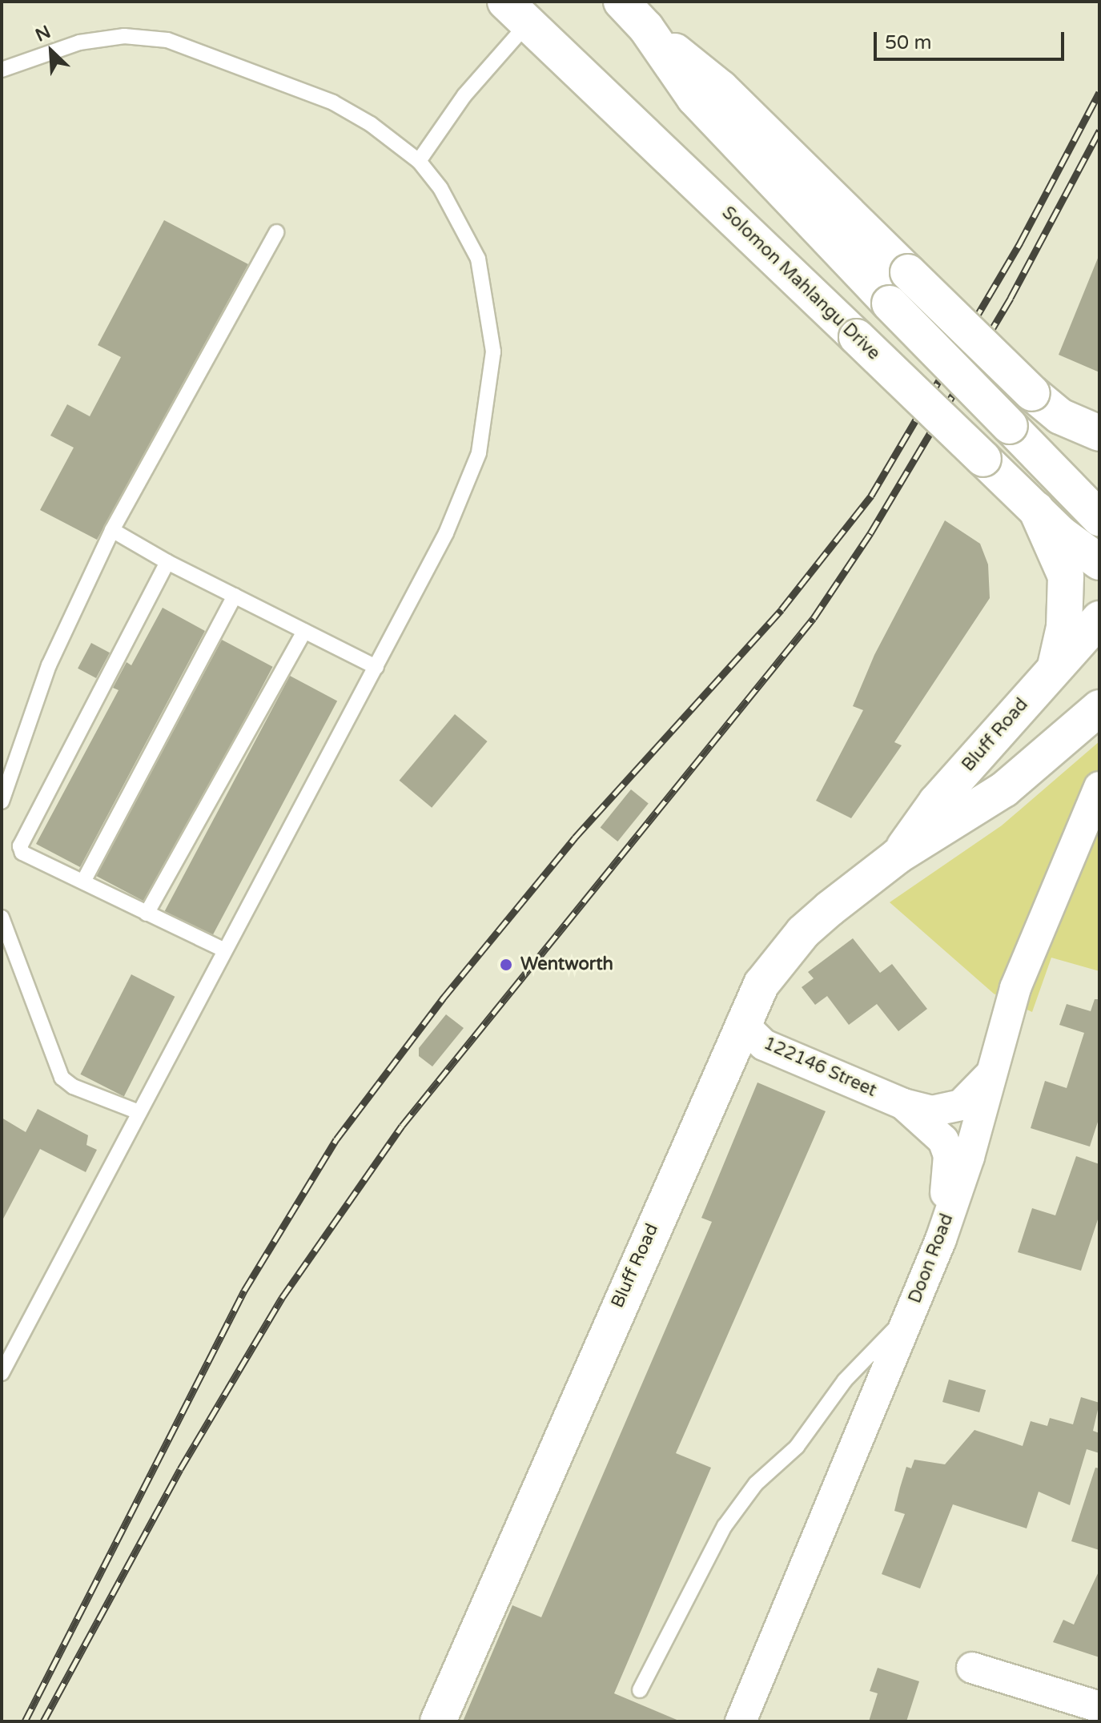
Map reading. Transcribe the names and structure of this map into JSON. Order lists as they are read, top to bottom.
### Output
{
  "streets": {
    "main road": ["Solomon Mahlangu Drive", "Bluff Road"],
    "street": ["122146 Street", "Doon Road"]
  },
  "crossings": [
    ["Bluff Road", "122146 Street"],
    ["122146 Street", "Doon Road"]
  ],
  "places": ["Wentworth"],
  "scale_bar": "50 m",
  "north": "top left"
}
